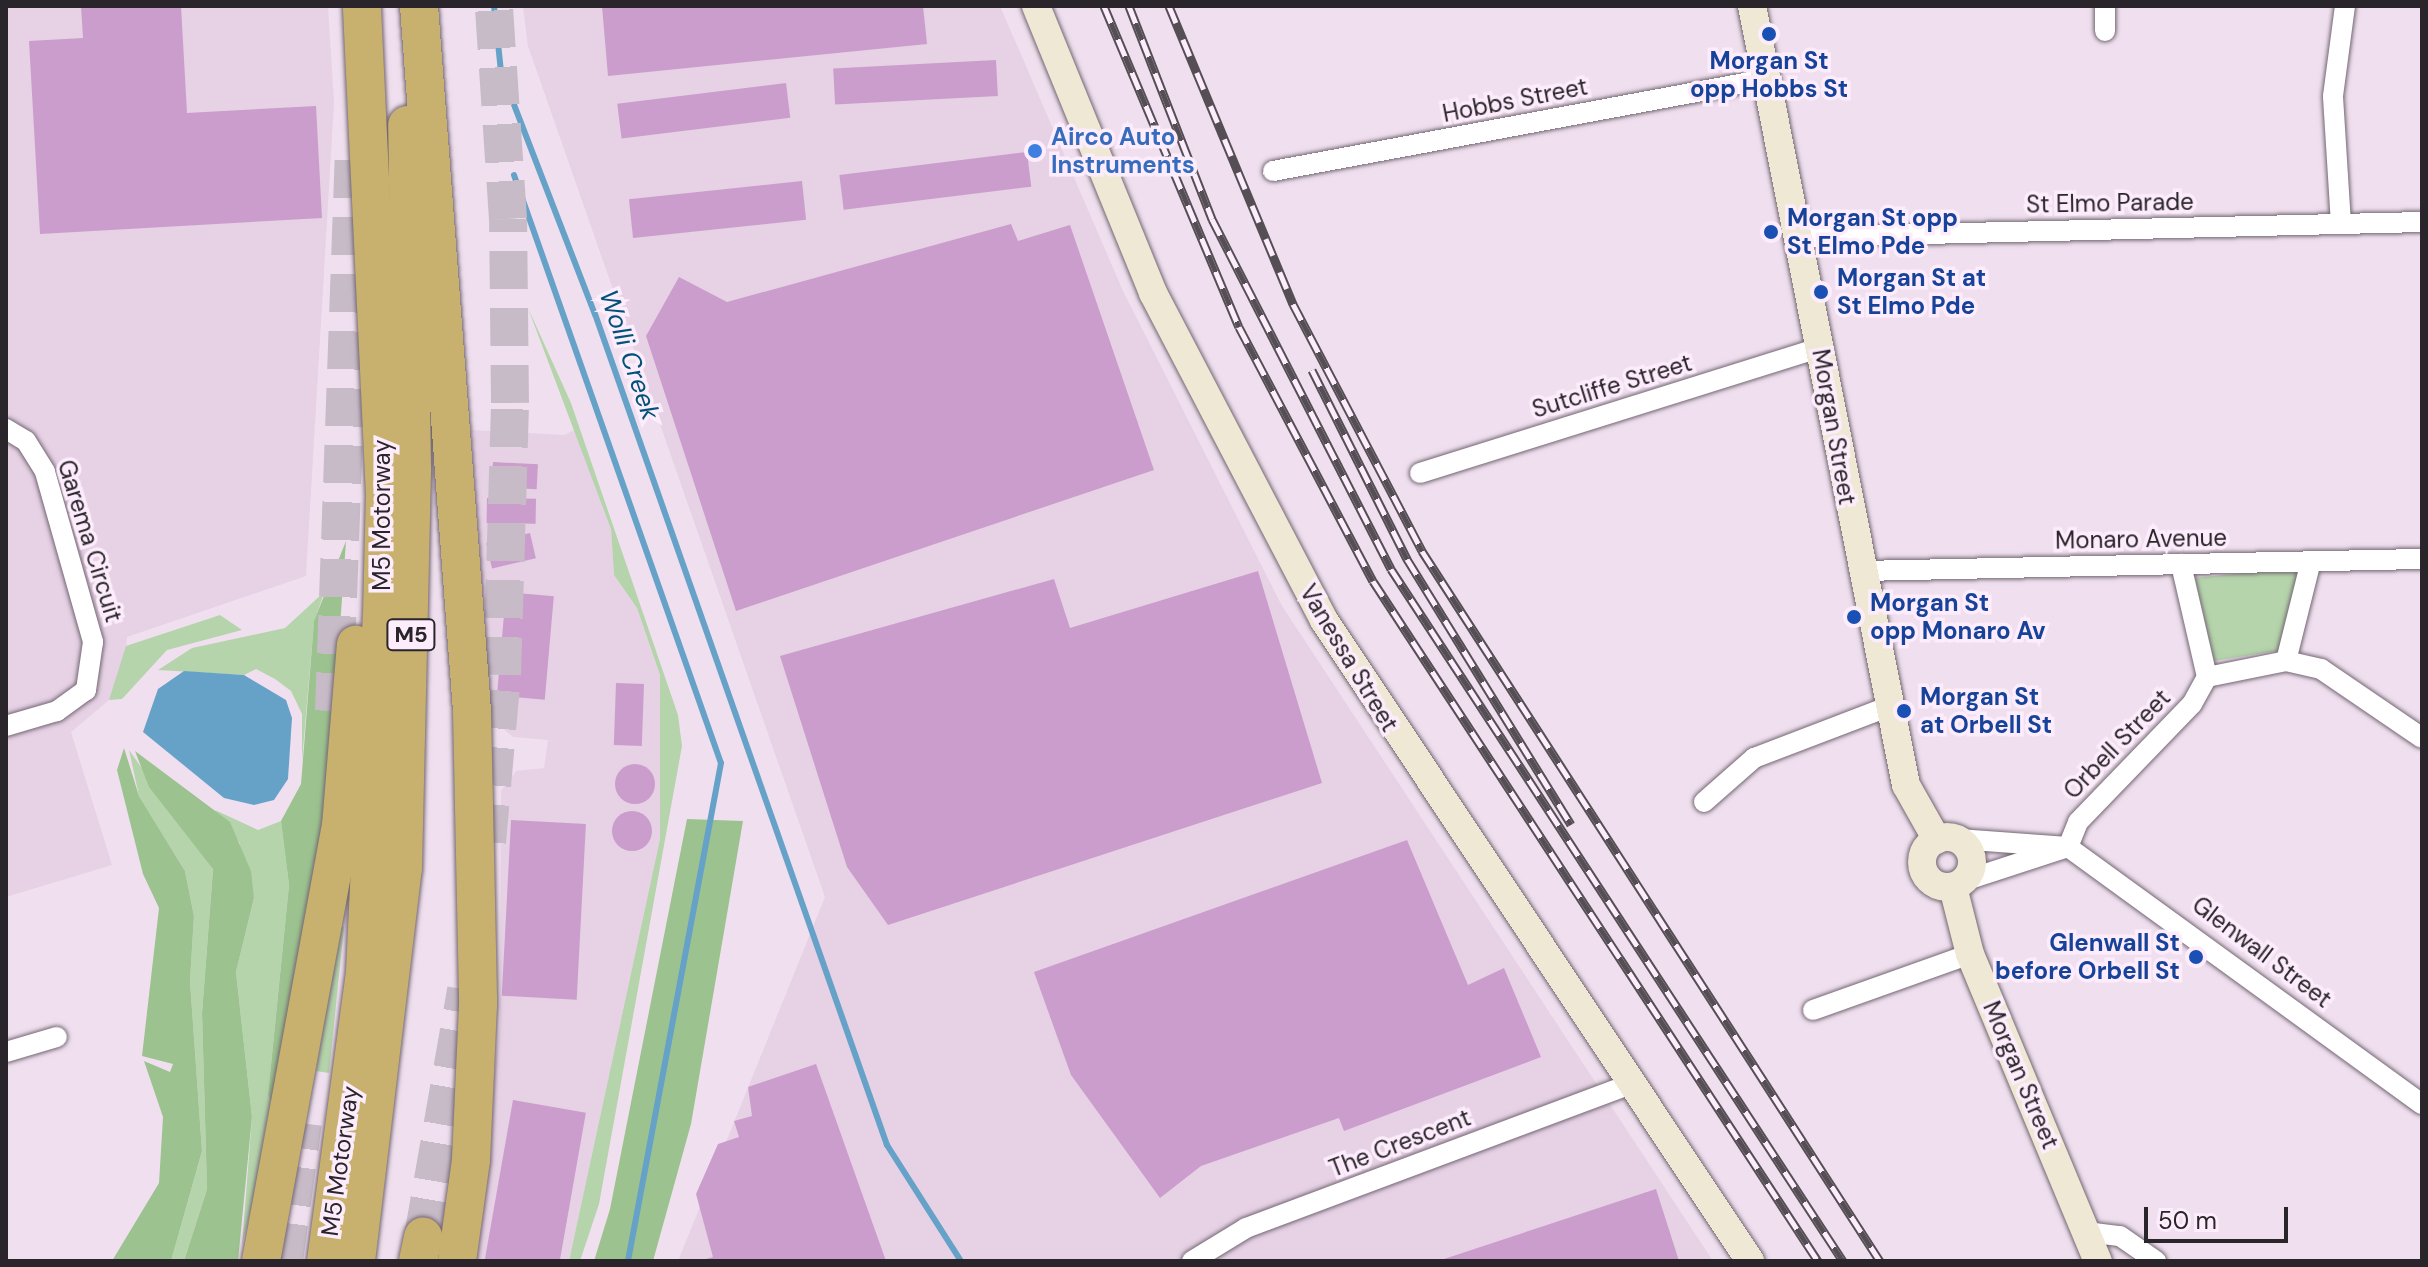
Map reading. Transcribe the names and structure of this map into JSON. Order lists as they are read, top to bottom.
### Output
{
  "streets": {
    "highway": ["M5 Motorway", "M5"],
    "main road": ["Morgan Street", "Vanessa Street"],
    "street": [
      "Hobbs Street",
      "St Elmo Parade",
      "Sutcliffe Street",
      "Monaro Avenue",
      "Garema Circuit",
      "Orbell Street",
      "Glenwall Street",
      "The Crescent"
    ]
  },
  "crossings": [
    ["Hobbs Street", "Morgan Street"],
    ["St Elmo Parade", "Morgan Street"],
    ["Sutcliffe Street", "Morgan Street"],
    ["Morgan Street", "Monaro Avenue"],
    ["Vanessa Street", "The Crescent"],
    ["Orbell Street", "Glenwall Street"]
  ],
  "water": ["Wolli Creek"],
  "places": [
    "Morgan St opp Hobbs St",
    "Airco Auto Instruments",
    "Morgan St opp St Elmo Pde",
    "Morgan St at St Elmo Pde",
    "Morgan St opp Monaro Av",
    "Morgan St at Orbell St",
    "Glenwall St before Orbell St"
  ],
  "scale_bar": "50 m"
}
